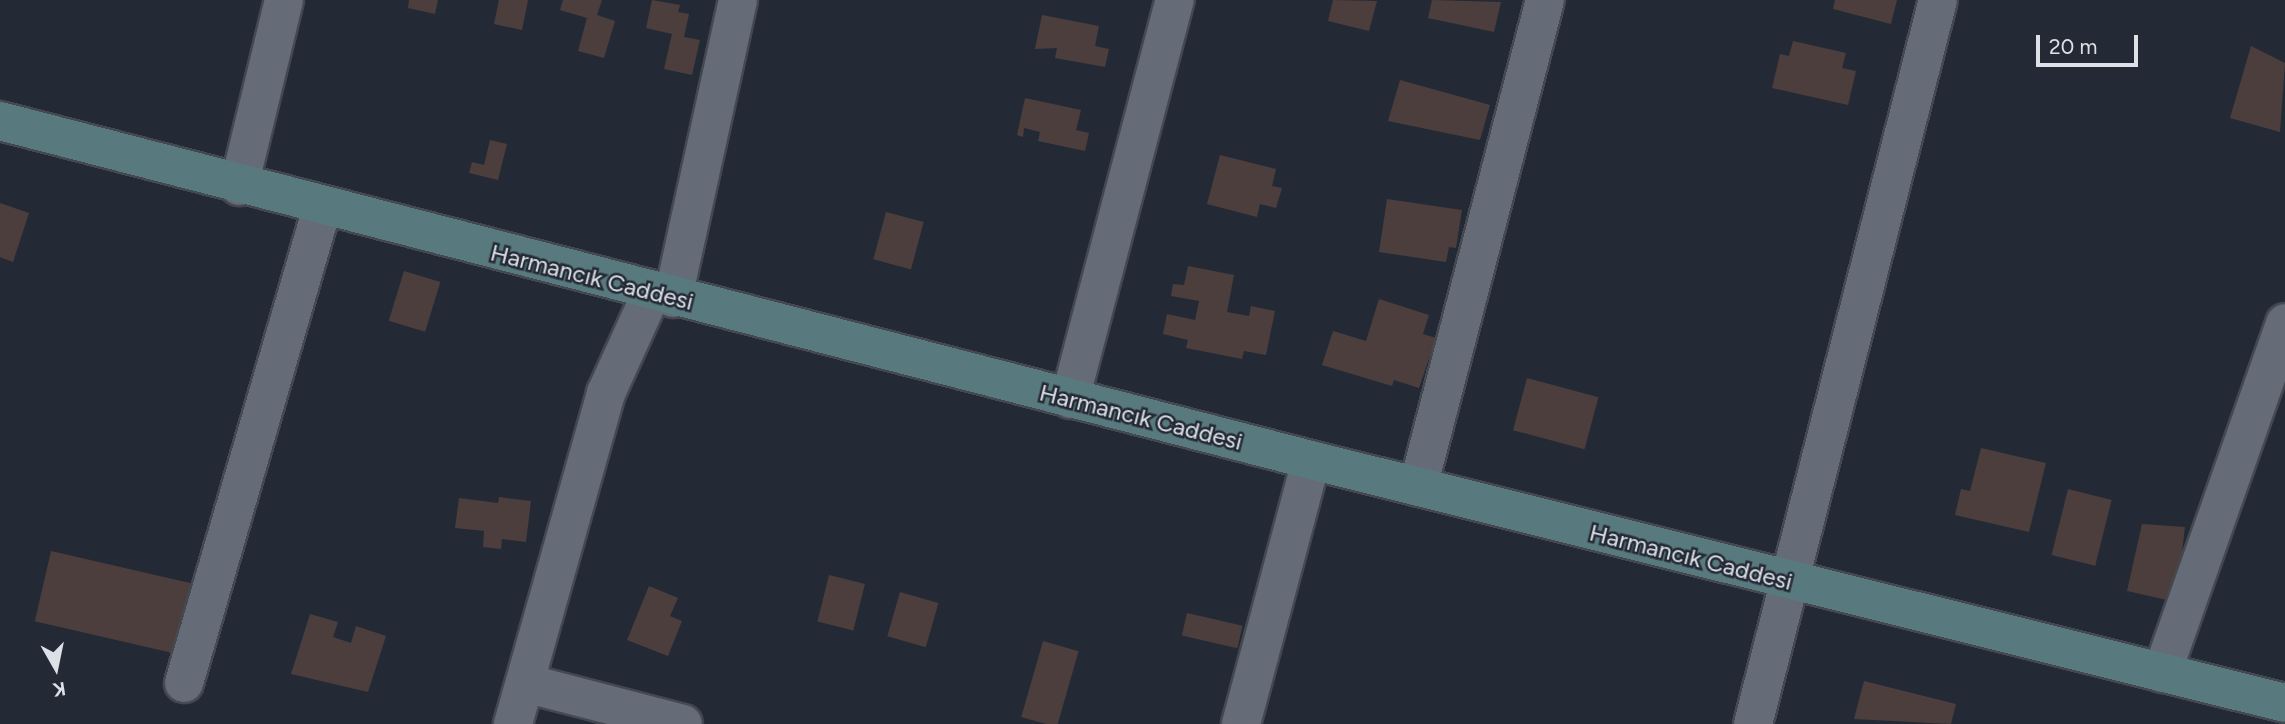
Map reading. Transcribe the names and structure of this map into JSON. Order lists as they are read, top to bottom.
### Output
{
  "streets": {
    "street": ["Harmancık Caddesi"]
  },
  "scale_bar": "20 m",
  "north": "bottom"
}
